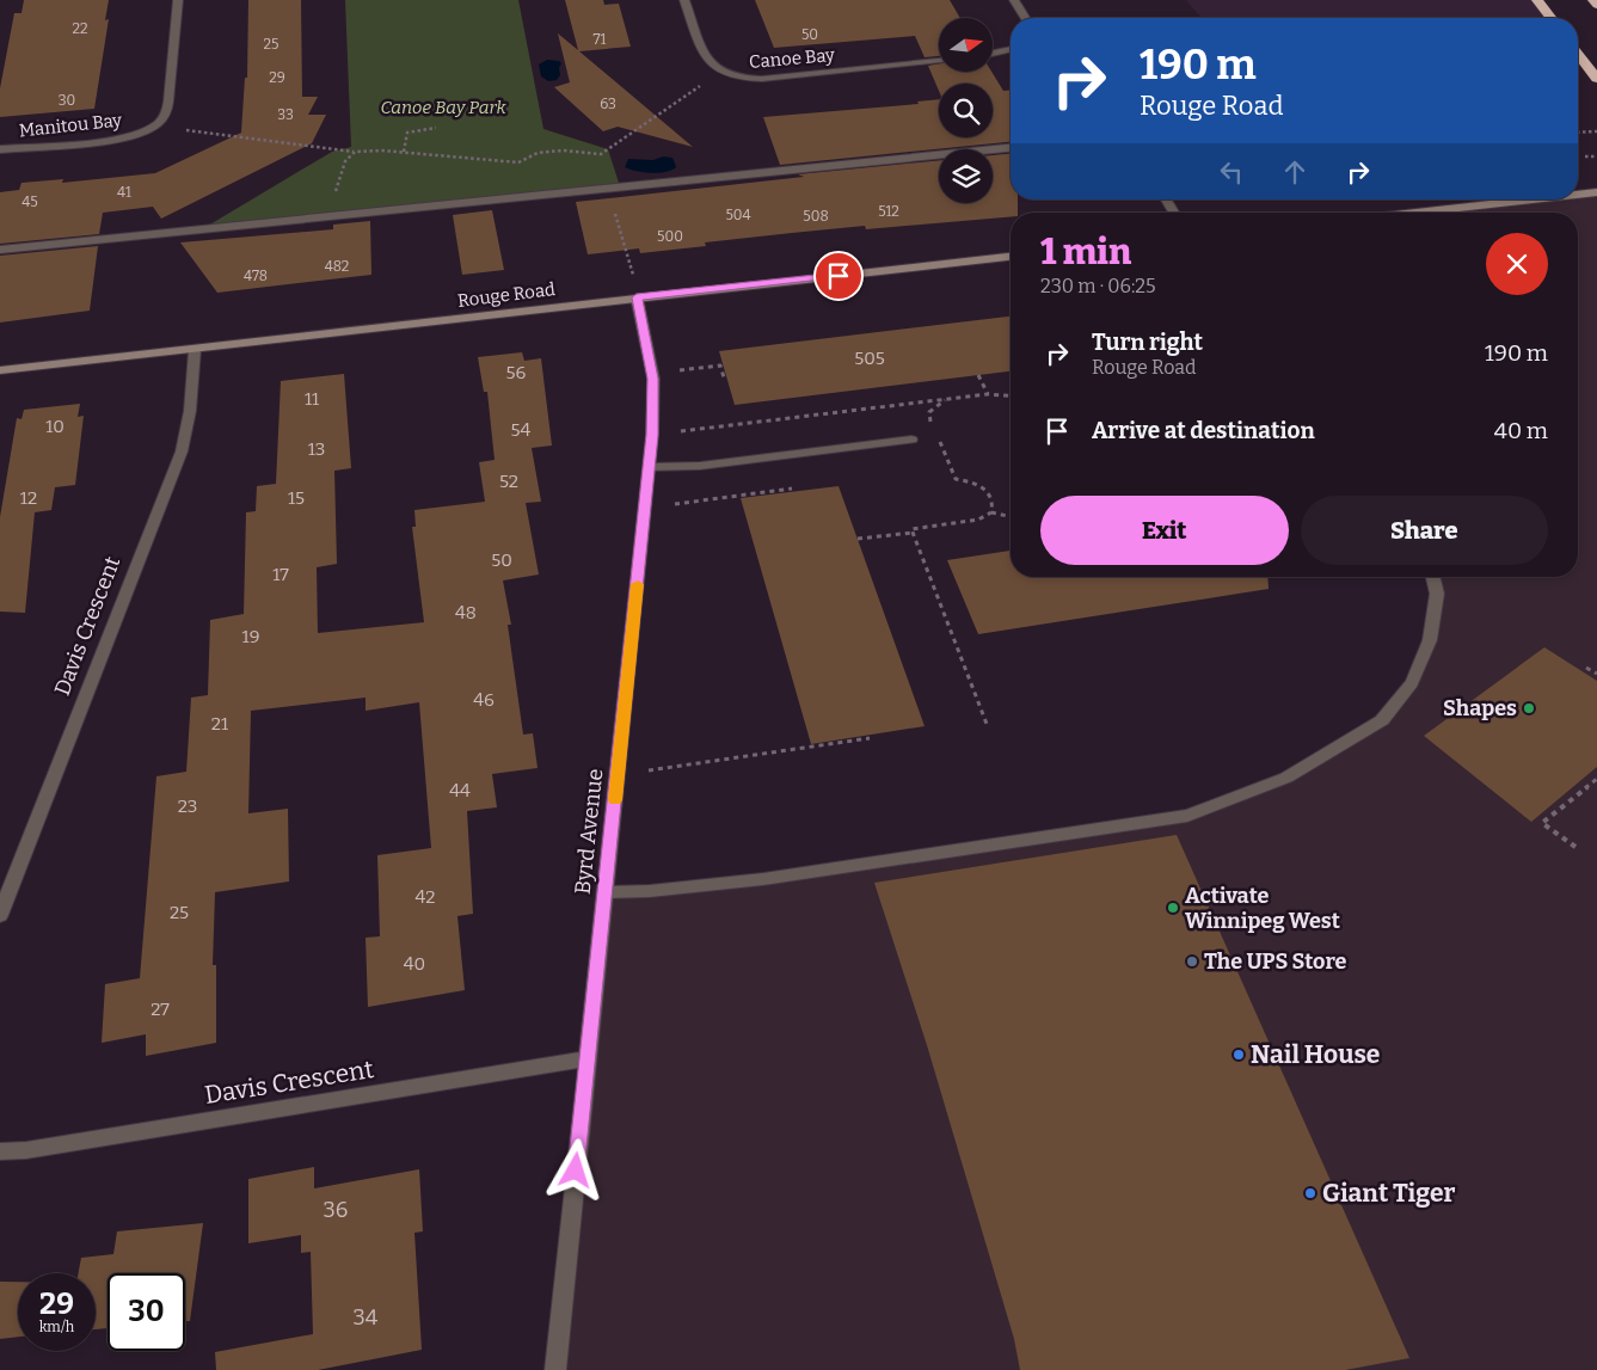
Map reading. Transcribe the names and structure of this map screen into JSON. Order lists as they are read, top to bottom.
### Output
{
  "streets": {
    "street": [
      "Canoe Bay",
      "Manitou Bay",
      "Rouge Road",
      "Davis Crescent",
      "Byrd Avenue"
    ]
  },
  "crossings": [
    ["Rouge Road", "Davis Crescent"],
    ["Rouge Road", "Byrd Avenue"],
    ["Davis Crescent", "Byrd Avenue"]
  ],
  "parks": ["Canoe Bay Park"],
  "places": [
    "Shapes",
    "Activate Winnipeg West",
    "The UPS Store",
    "Nail House",
    "Giant Tiger"
  ],
  "house_numbers": [
    "22",
    "50",
    "71",
    "25",
    "29",
    "30",
    "63",
    "33",
    "41",
    "45",
    "512",
    "504",
    "508",
    "500",
    "482",
    "478",
    "505",
    "56",
    "11",
    "10",
    "54",
    "13",
    "52",
    "12",
    "15",
    "50",
    "17",
    "48",
    "19",
    "46",
    "21",
    "44",
    "23",
    "42",
    "25",
    "40",
    "27",
    "36",
    "34"
  ],
  "north": "right",
  "page": {
    "turn": ["190 m", "Rouge Road"],
    "heading": ["1 min", "230 m · 06:25"],
    "list": [
      {
        "name": "Turn right",
        "note": "Rouge Road",
        "value": "190 m"
      },
      {
        "name": "Arrive at destination",
        "value": "40 m"
      }
    ],
    "buttons": ["Exit", "Share"],
    "speed": "29 km/h",
    "limit": "30"
  }
}
